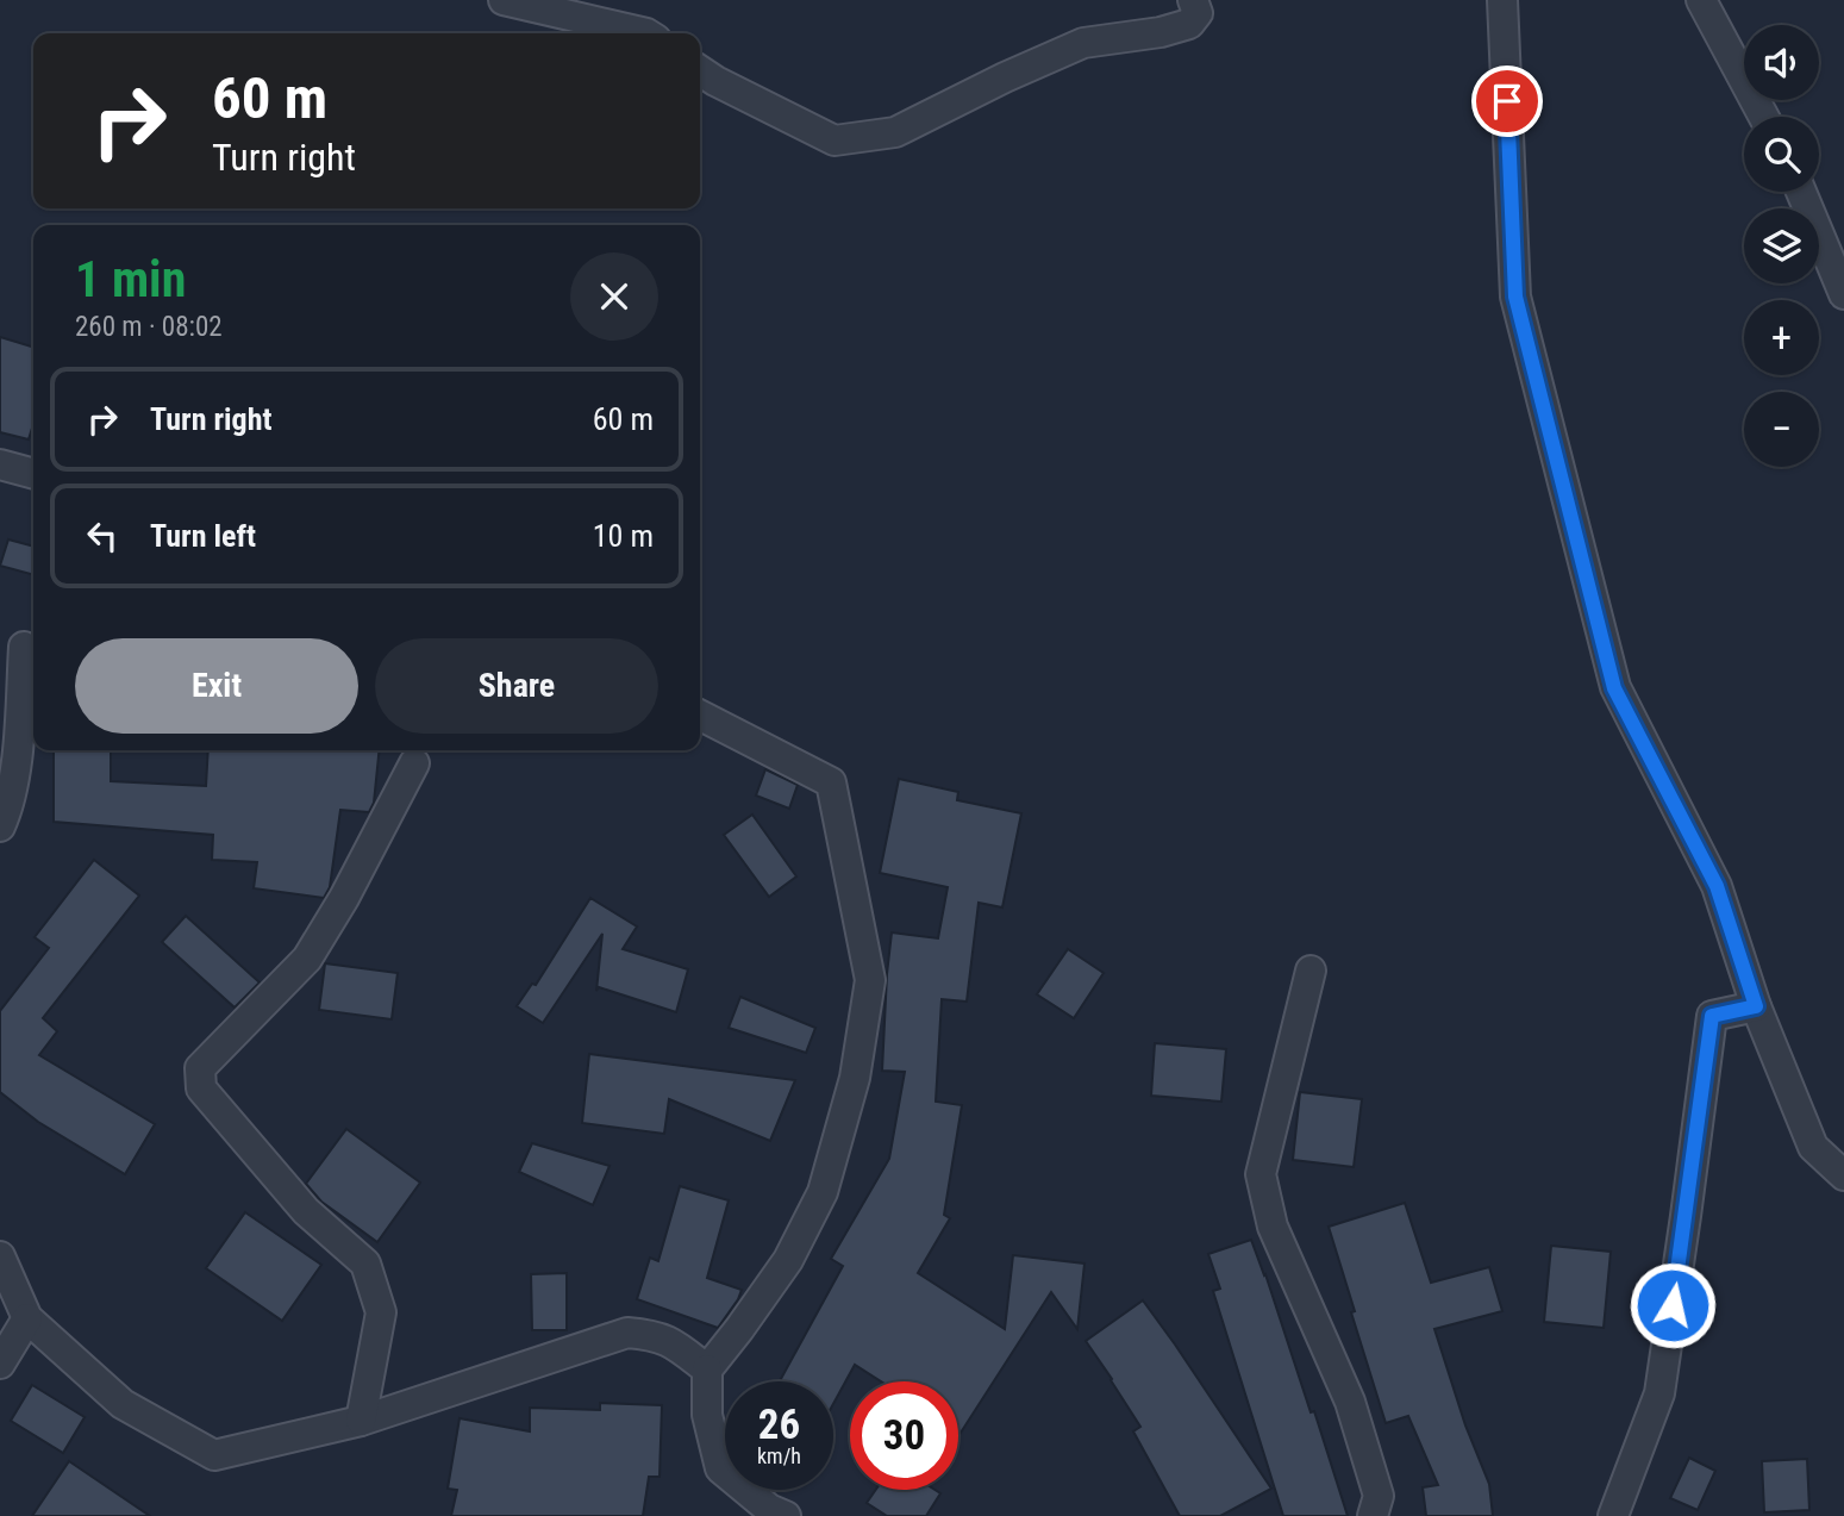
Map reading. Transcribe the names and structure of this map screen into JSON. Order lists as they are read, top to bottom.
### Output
{
  "page": {
    "map_buttons": ["+", "−"],
    "turn": ["60 m", "Turn right"],
    "heading": ["1 min", "260 m · 08:02"],
    "list": [
      {
        "name": "Turn right",
        "value": "60 m"
      },
      {
        "name": "Turn left",
        "value": "10 m"
      }
    ],
    "buttons": ["Exit", "Share"],
    "speed": "26 km/h",
    "limit": "30"
  }
}
